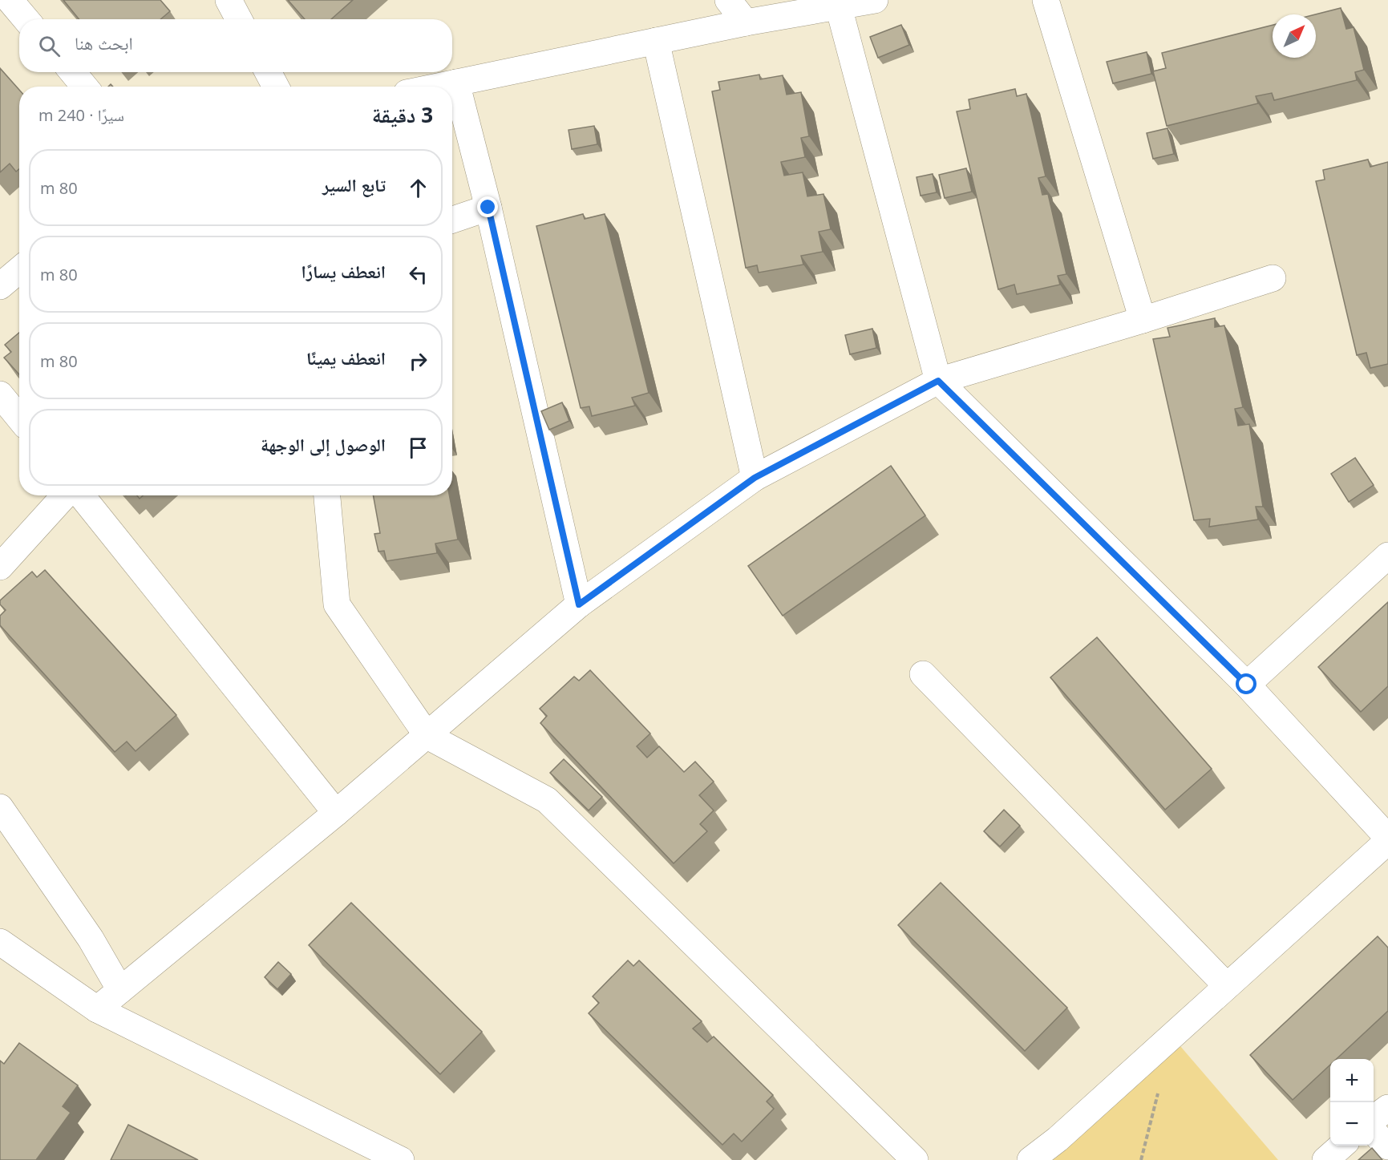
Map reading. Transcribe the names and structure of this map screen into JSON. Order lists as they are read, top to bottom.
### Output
{
  "north": "top right",
  "page": {
    "search": "ابحث هنا",
    "heading": ["3 دقيقة", "سيرًا · 240 m"],
    "list": [
      ["تابع السير", "80 m"],
      ["انعطف يسارًا", "80 m"],
      ["انعطف يمينًا", "80 m"],
      "الوصول إلى الوجهة"
    ],
    "map_buttons": ["+", "−"]
  }
}
